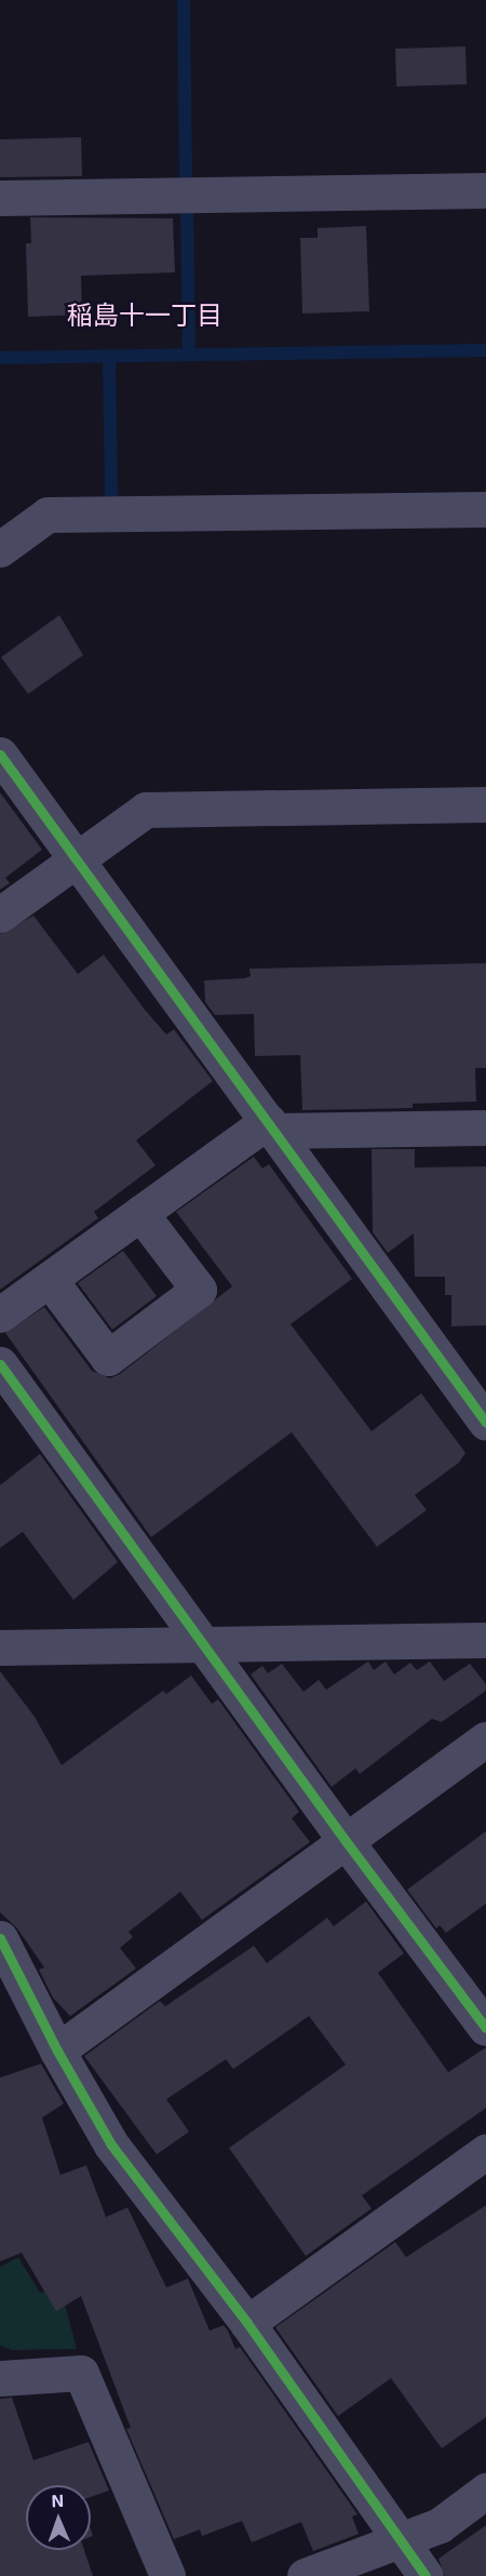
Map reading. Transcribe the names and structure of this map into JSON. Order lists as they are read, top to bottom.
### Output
{
  "districts": ["稲島十一丁目"],
  "north": "top"
}
